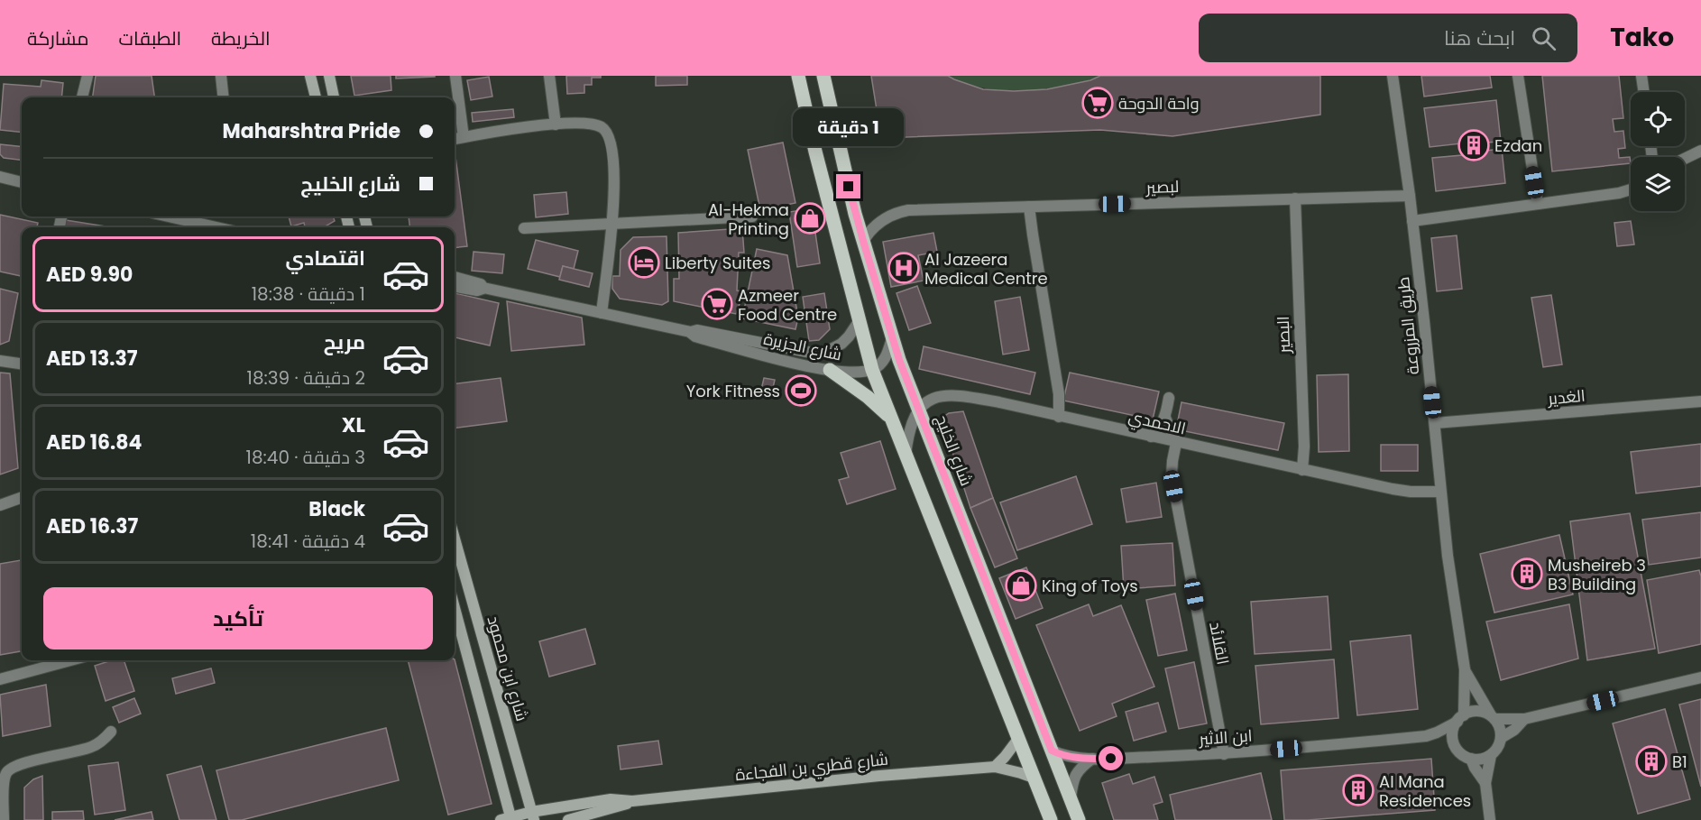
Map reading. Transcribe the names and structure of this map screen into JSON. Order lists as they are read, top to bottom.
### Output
{
  "streets": {
    "main road": ["شارع الخليج"],
    "street": [
      "لبصير",
      "طريق المزروعة",
      "البصير",
      "شارع الجزيرة",
      "الغدير",
      "الاحمدي",
      "القلائد",
      "شارع ابن محمود",
      "ابن الاثير",
      "شارع قطري بن الفجاءة"
    ]
  },
  "crossings": [
    ["لبصير", "طريق المزروعة"],
    ["لبصير", "البصير"],
    ["لبصير", "شارع الخليج"],
    ["طريق المزروعة", "الغدير"],
    ["طريق المزروعة", "الاحمدي"],
    ["طريق المزروعة", "ابن الاثير"],
    ["البصير", "الاحمدي"],
    ["الاحمدي", "شارع الخليج"],
    ["الاحمدي", "القلائد"],
    ["شارع الخليج", "ابن الاثير"],
    ["القلائد", "ابن الاثير"],
    ["شارع ابن محمود", "شارع قطري بن الفجاءة"]
  ],
  "places": {
    "supermarket": ["واحة الدوحة", "Azmeer Food Centre"],
    "building": [
      "Ezdan",
      "Musheireb 3 B3 Building",
      "B1",
      "Al Mana Residences"
    ],
    "shop": ["Al-Hekma Printing", "King of Toys"],
    "hotel": ["Liberty Suites"],
    "hospital": ["Al Jazeera Medical Centre"],
    "sports": ["York Fitness"]
  },
  "page": {
    "header": "Tako",
    "search": "ابحث هنا",
    "nav": ["الخريطة", "الطبقات", "مشاركة"],
    "banner": ["Maharshtra Pride", "شارع الخليج"],
    "bubble": "1 دقيقة",
    "list": [
      {
        "name": "اقتصادي",
        "note": "1 دقيقة · 18:38",
        "value": "AED 9.90"
      },
      {
        "name": "مريح",
        "note": "2 دقيقة · 18:39",
        "value": "AED 13.37"
      },
      {
        "name": "XL",
        "note": "3 دقيقة · 18:40",
        "value": "AED 16.84"
      },
      {
        "name": "Black",
        "note": "4 دقيقة · 18:41",
        "value": "AED 16.37"
      }
    ],
    "buttons": "تأكيد"
  }
}
